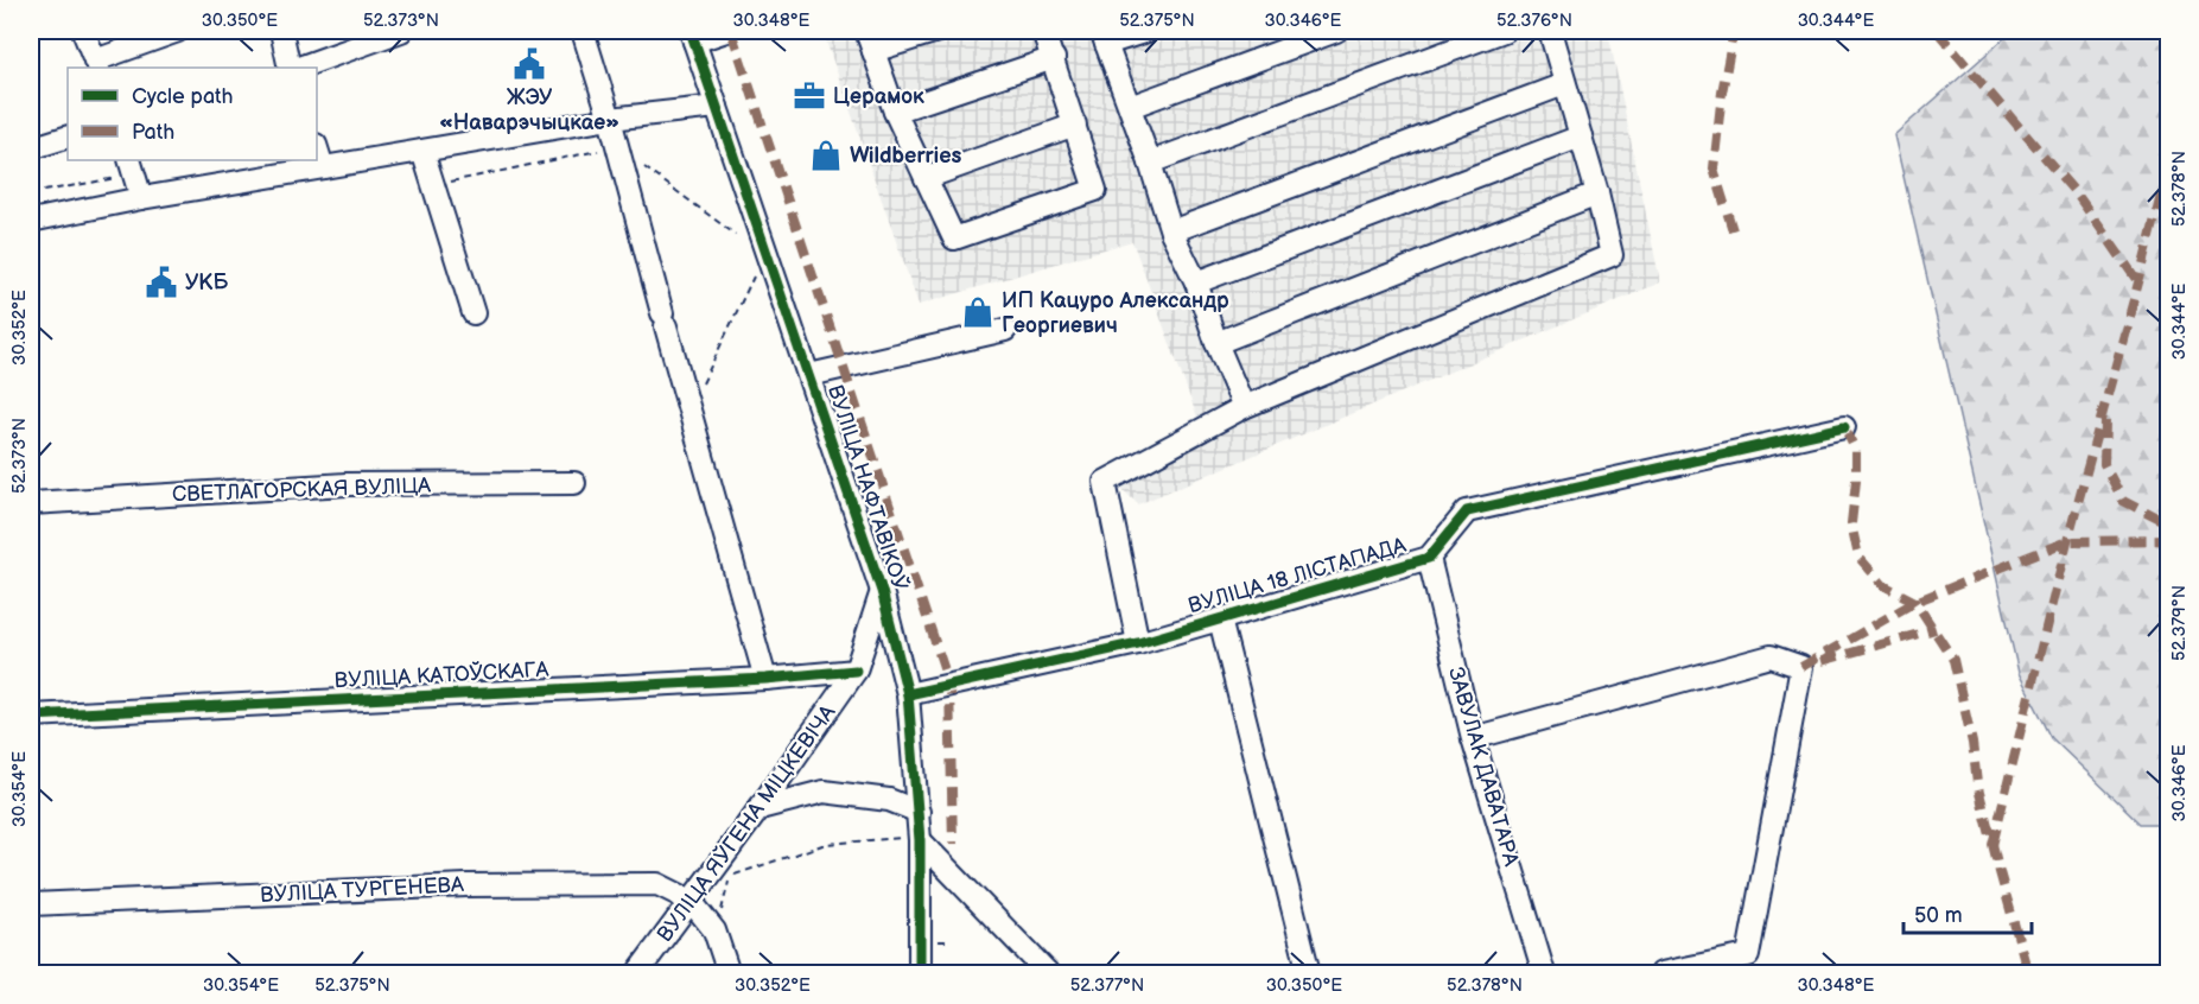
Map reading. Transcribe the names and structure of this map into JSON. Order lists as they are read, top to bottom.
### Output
{
  "streets": {
    "street": [
      "ВУЛІЦА НАФТАВІКОЎ",
      "СВЕТЛАГОРСКАЯ ВУЛІЦА",
      "ВУЛІЦА 18 ЛІСТАПАДА",
      "ВУЛІЦА КАТОЎСКАГА",
      "ЗАВУЛАК ДАВАТАРА",
      "ВУЛІЦА ЯЎГЕНА МІЦКЕВІЧА",
      "ВУЛІЦА ТУРГЕНЕВА"
    ]
  },
  "crossings": [
    ["ВУЛІЦА НАФТАВІКОЎ", "ВУЛІЦА 18 ЛІСТАПАДА"],
    ["ВУЛІЦА НАФТАВІКОЎ", "ВУЛІЦА ЯЎГЕНА МІЦКЕВІЧА"],
    ["ВУЛІЦА 18 ЛІСТАПАДА", "ЗАВУЛАК ДАВАТАРА"],
    ["ВУЛІЦА КАТОЎСКАГА", "ВУЛІЦА ЯЎГЕНА МІЦКЕВІЧА"],
    ["ВУЛІЦА ЯЎГЕНА МІЦКЕВІЧА", "ВУЛІЦА ТУРГЕНЕВА"]
  ],
  "places": {
    "public building": ["ЖЭУ «Наварэчыцкае»", "УКБ"],
    "office": ["Церамок"],
    "shop": ["Wildberries", "ИП Кацуро Александр Георгиевич"]
  },
  "legend": ["Cycle path", "Path"],
  "scale_bar": "50 m",
  "coordinates": [
    "30.350°E",
    "52.373°N",
    "30.348°E",
    "52.375°N",
    "30.346°E",
    "52.376°N",
    "30.344°E",
    "52.378°N",
    "30.352°E",
    "52.379°N",
    "30.354°E",
    "52.377°N"
  ]
}
